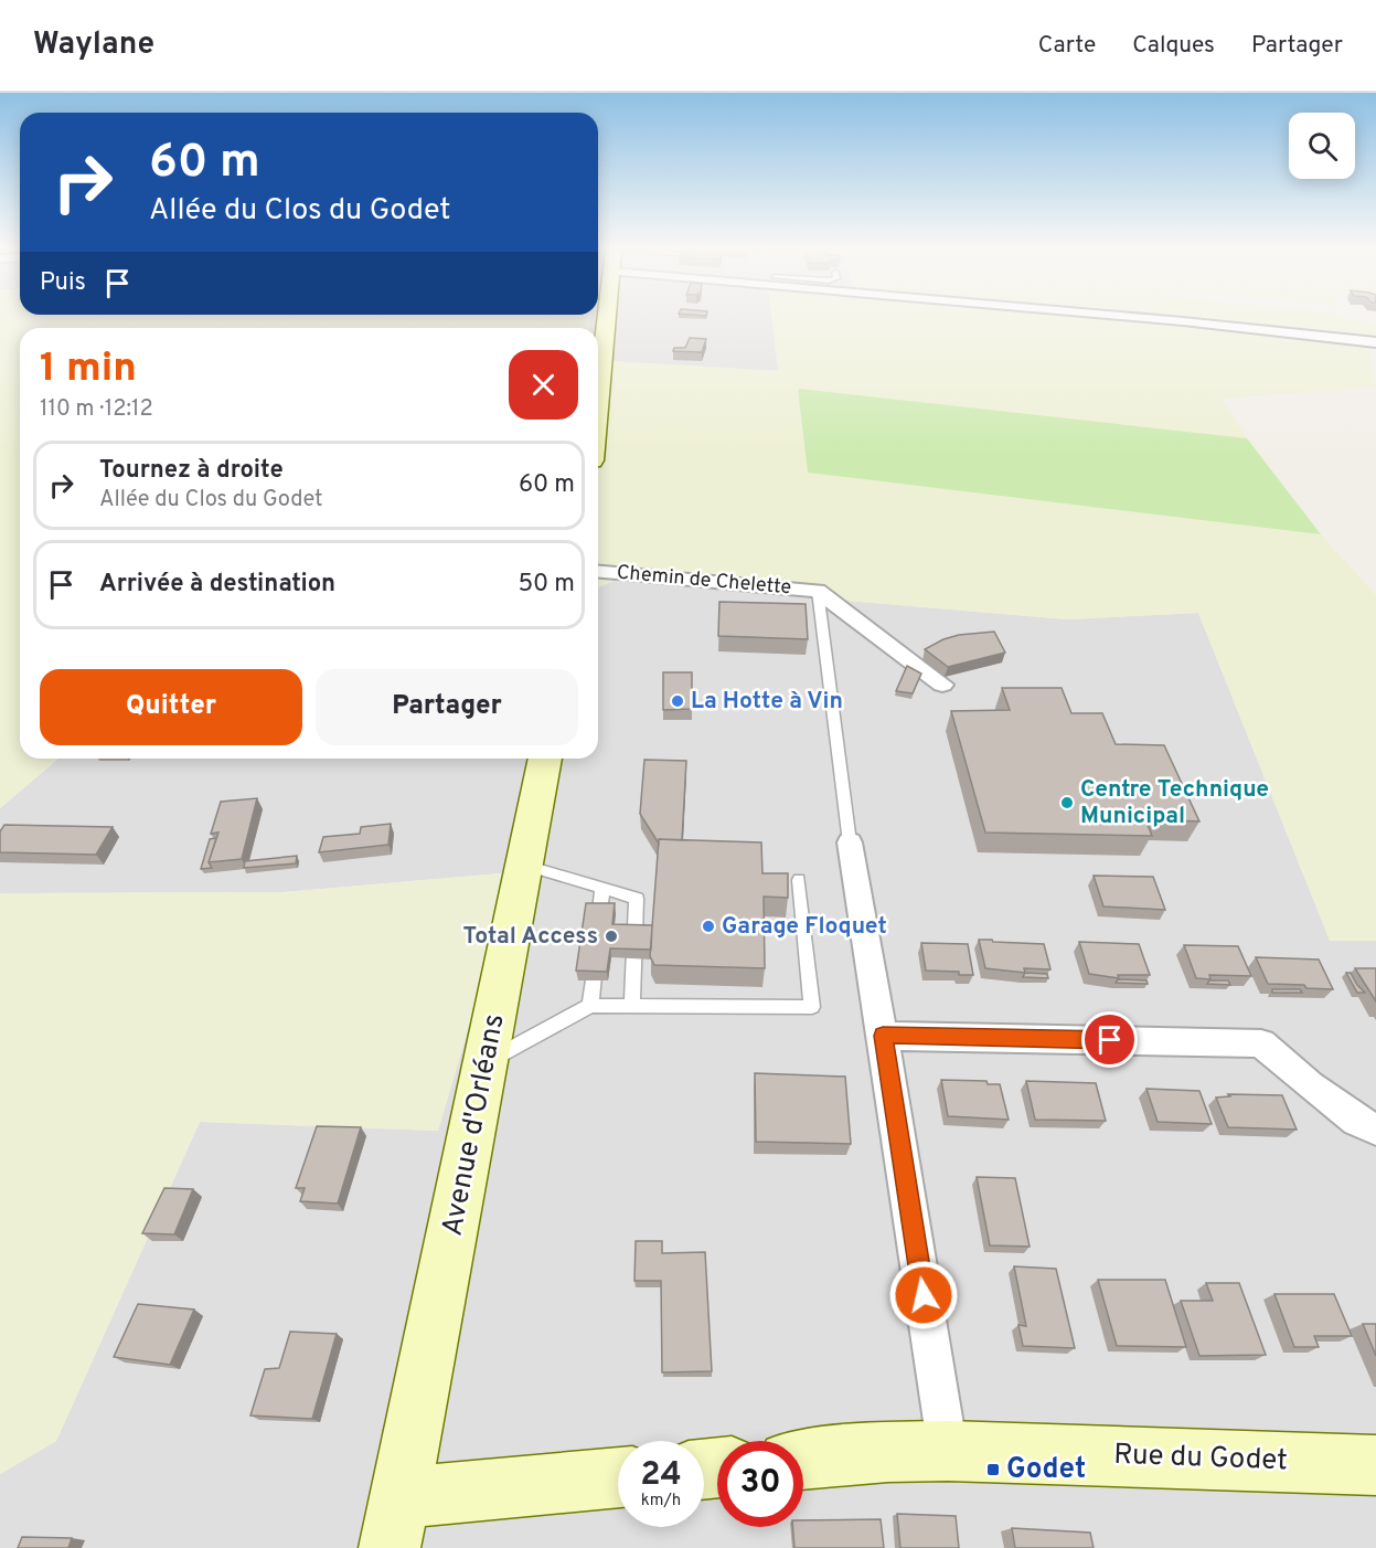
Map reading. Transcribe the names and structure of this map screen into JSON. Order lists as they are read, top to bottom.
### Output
{
  "streets": {
    "main road": ["Avenue d'Orléans", "Rue du Godet"],
    "street": ["Chemin de Chelette"]
  },
  "places": {
    "other": [
      "La Hotte à Vin",
      "Centre Technique Municipal",
      "Garage Floquet",
      "Total Access"
    ],
    "transit": ["Godet"]
  },
  "page": {
    "header": "Waylane",
    "nav": ["Carte", "Calques", "Partager"],
    "turn": ["60 m", "Allée du Clos du Godet"],
    "then": "Puis",
    "heading": ["1 min", "110 m · 12:12"],
    "list": [
      {
        "name": "Tournez à droite",
        "note": "Allée du Clos du Godet",
        "value": "60 m"
      },
      {
        "name": "Arrivée à destination",
        "value": "50 m"
      }
    ],
    "buttons": ["Quitter", "Partager"],
    "speed": "24 km/h",
    "limit": "30"
  }
}
